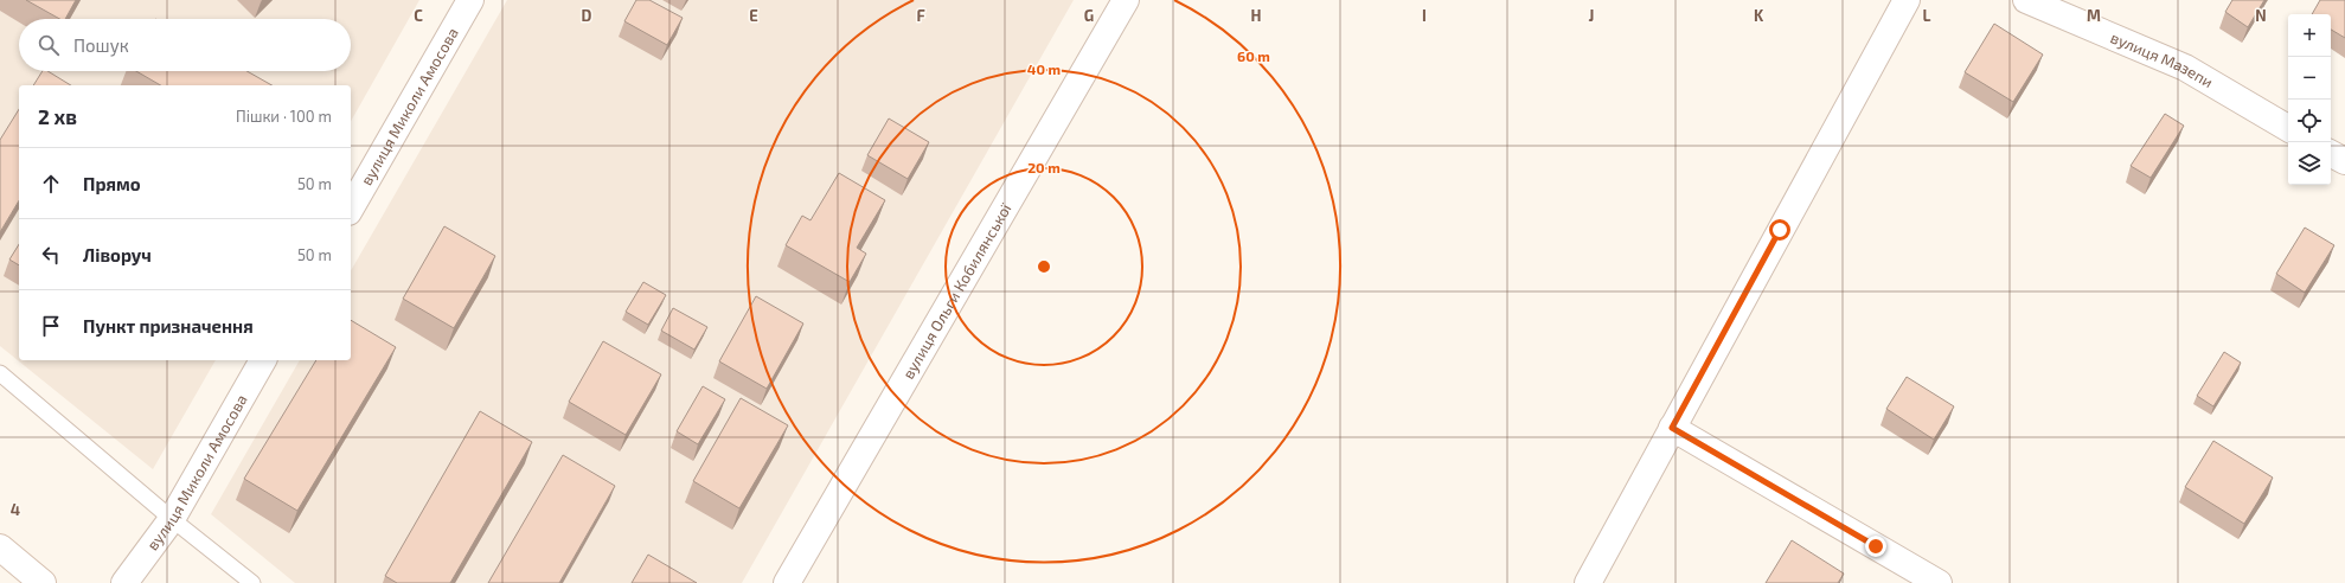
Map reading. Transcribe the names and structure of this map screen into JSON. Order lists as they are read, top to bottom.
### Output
{
  "streets": {
    "street": ["вулиця Мазепи", "вулиця Миколи Амосова", "вулиця Ольги Кобилянської"]
  },
  "page": {
    "map_buttons": ["+", "−"],
    "search": "Пошук",
    "heading": ["2 хв", "Пішки · 100 m"],
    "list": [
      ["Прямо", "50 m"],
      ["Ліворуч", "50 m"],
      "Пункт призначення"
    ]
  },
  "grid": {
    "columns": [
      "C",
      "D",
      "E",
      "F",
      "G",
      "H",
      "I",
      "J",
      "K",
      "L",
      "M",
      "N"
    ],
    "rows": ["4"]
  },
  "rings": ["60 m", "40 m", "20 m"]
}
